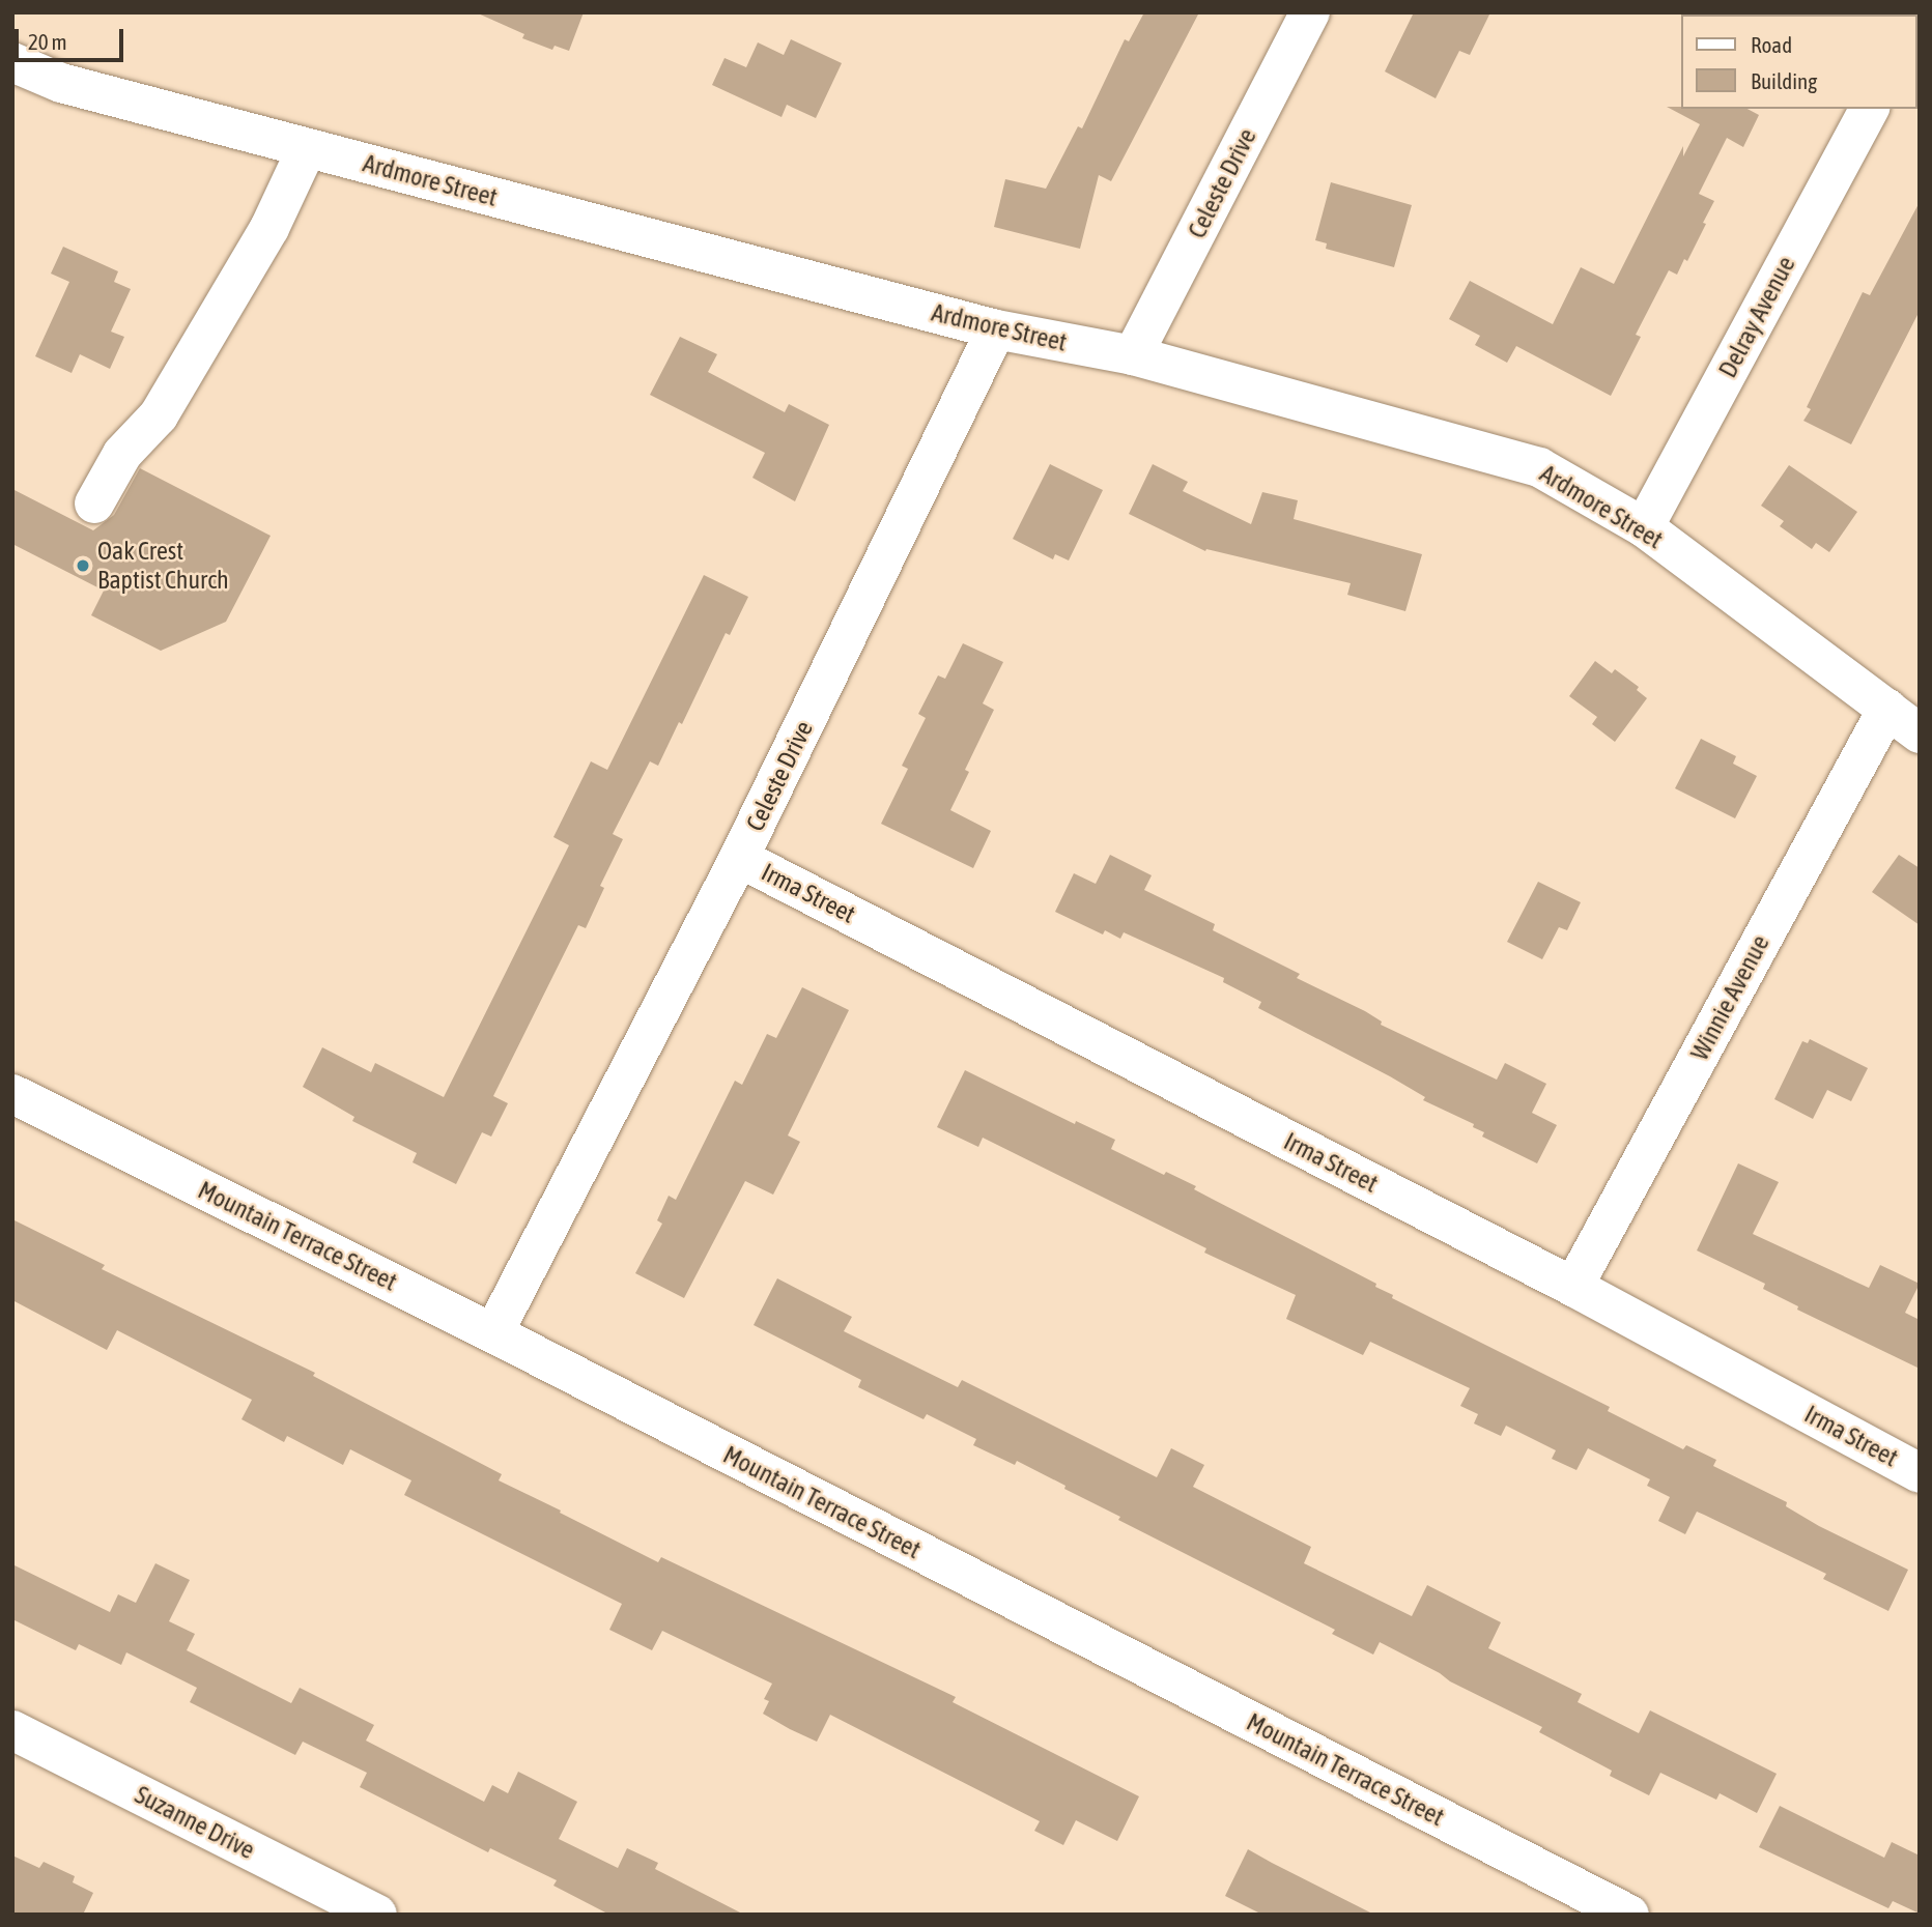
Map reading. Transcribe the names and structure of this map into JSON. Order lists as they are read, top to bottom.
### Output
{
  "streets": {
    "street": [
      "Ardmore Street",
      "Celeste Drive",
      "Delray Avenue",
      "Irma Street",
      "Winnie Avenue",
      "Mountain Terrace Street",
      "Suzanne Drive"
    ]
  },
  "crossings": [
    ["Ardmore Street", "Celeste Drive"],
    ["Ardmore Street", "Delray Avenue"],
    ["Ardmore Street", "Winnie Avenue"],
    ["Celeste Drive", "Irma Street"],
    ["Celeste Drive", "Mountain Terrace Street"],
    ["Irma Street", "Winnie Avenue"]
  ],
  "places": ["Oak Crest Baptist Church"],
  "legend": ["Road", "Building"],
  "scale_bar": "20 m"
}
